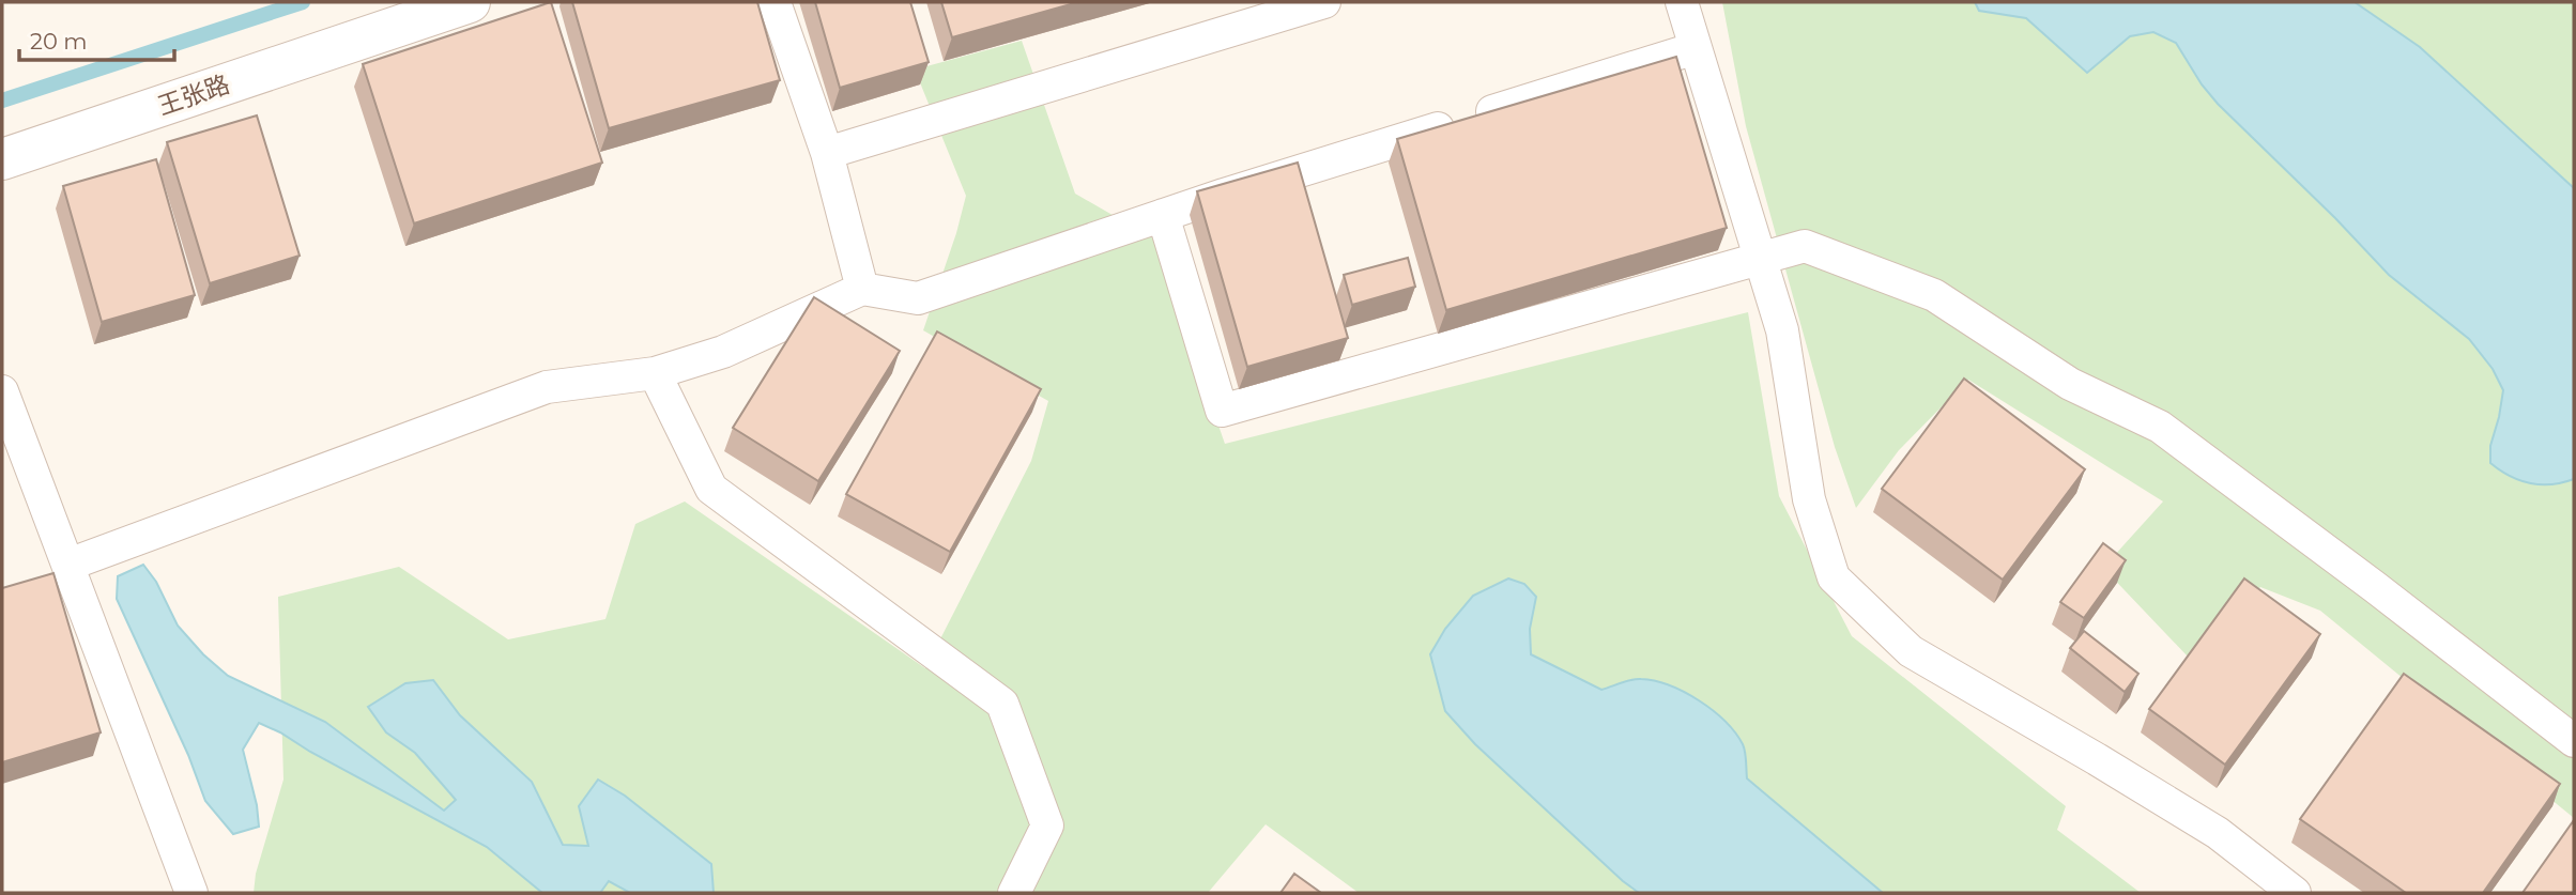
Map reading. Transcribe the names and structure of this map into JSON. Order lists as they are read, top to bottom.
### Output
{
  "streets": {
    "street": ["王张路"]
  },
  "scale_bar": "20 m"
}
